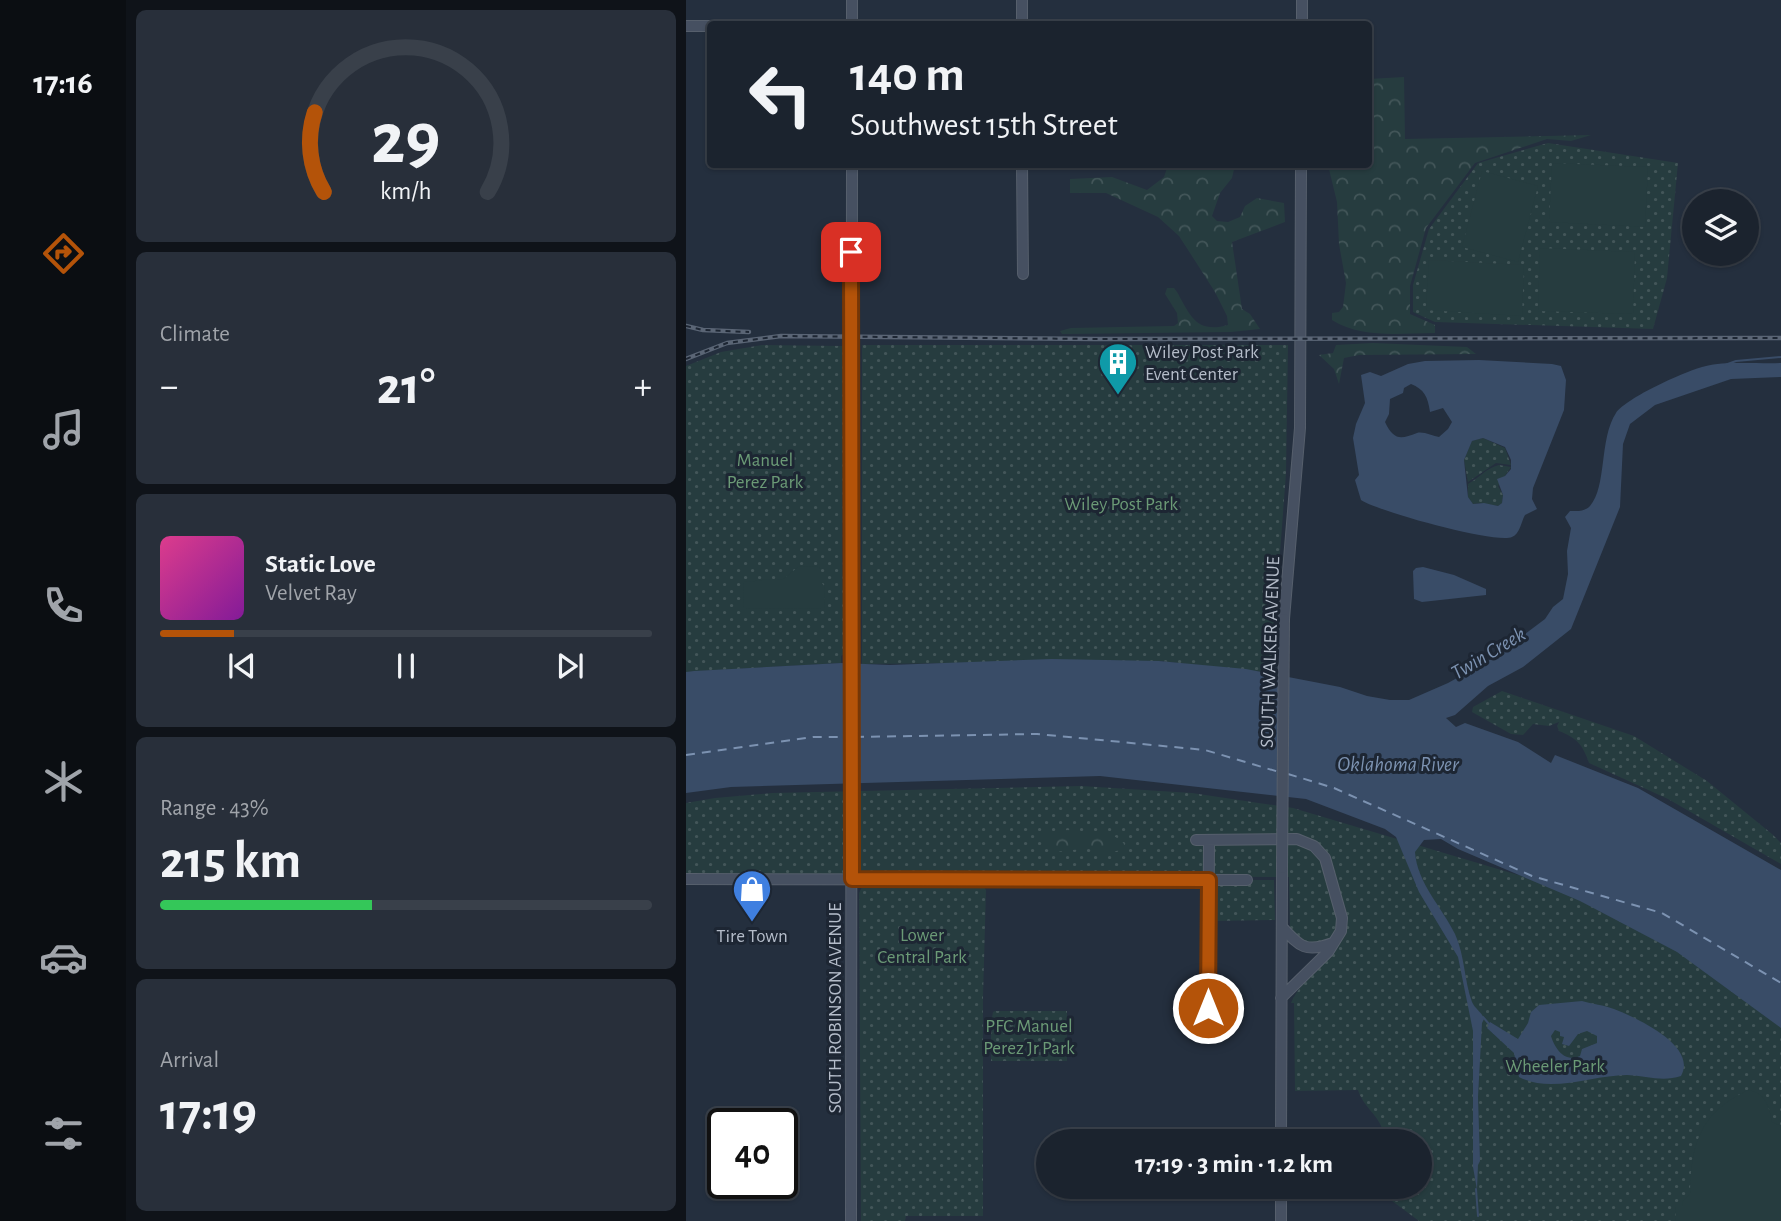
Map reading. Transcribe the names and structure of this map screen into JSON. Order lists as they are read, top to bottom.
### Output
{
  "streets": {
    "main road": ["SOUTH WALKER AVENUE", "SOUTH ROBINSON AVENUE"]
  },
  "water": ["Twin Creek", "Oklahoma River"],
  "parks": [
    "Manuel Perez Park",
    "Wiley Post Park",
    "Lower Central Park",
    "PFC Manuel Perez Jr Park",
    "Wheeler Park"
  ],
  "places": {
    "building": ["Wiley Post Park Event Center"],
    "shop": ["Tire Town"]
  },
  "page": {
    "tabs": "17:16",
    "turn": ["140 m", "Southwest 15th Street"],
    "tile": [
      "Climate",
      ["Range · 43%", "215 km"],
      ["Arrival", "17:19"]
    ],
    "heat": ["−", "21°", "+"],
    "song": ["Static Love", "Velvet Ray"],
    "limit": "40",
    "trip": "17:19 · 3 min · 1.2 km",
    "gauge": ["29", "km/h"]
  }
}
